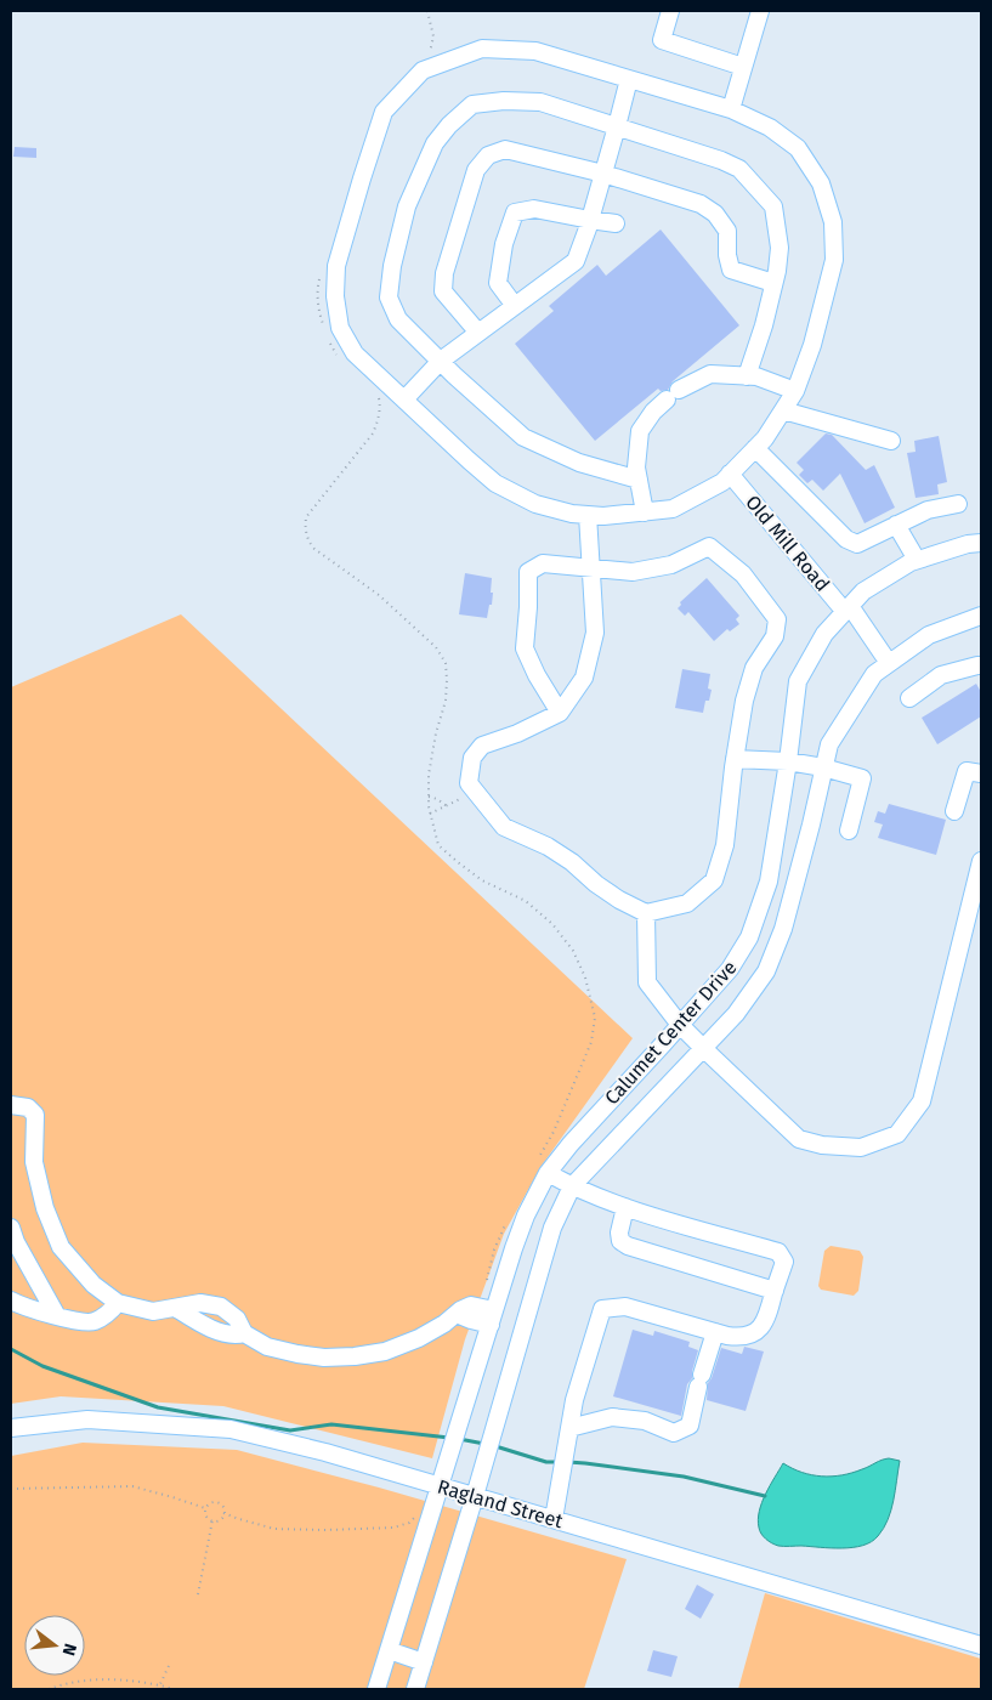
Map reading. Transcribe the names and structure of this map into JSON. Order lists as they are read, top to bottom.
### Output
{
  "streets": {
    "street": ["Old Mill Road", "Calumet Center Drive", "Ragland Street"]
  },
  "crossings": [
    ["Old Mill Road", "Calumet Center Drive"],
    ["Calumet Center Drive", "Ragland Street"]
  ],
  "north": "right"
}
